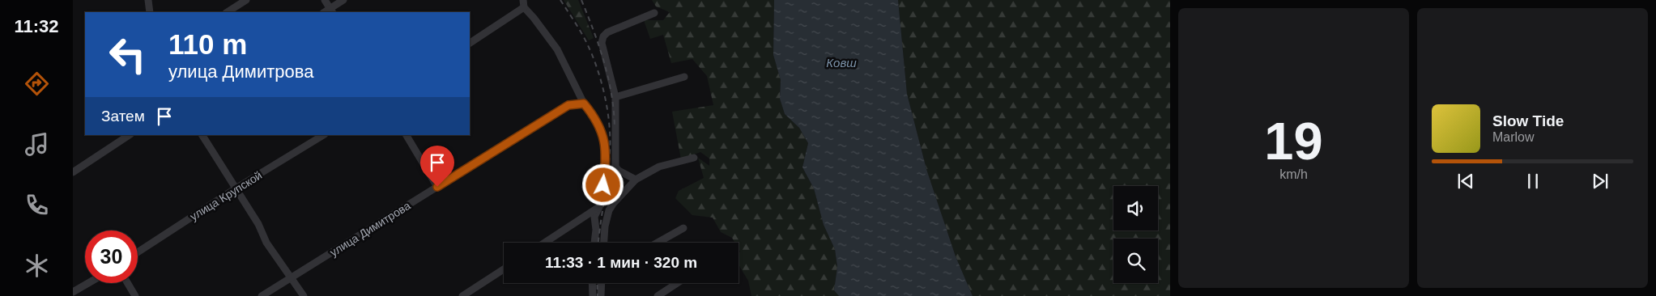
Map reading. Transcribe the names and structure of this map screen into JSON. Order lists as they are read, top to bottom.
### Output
{
  "streets": {
    "street": ["улица Крупской", "улица Димитрова"]
  },
  "water": ["Ковш"],
  "page": {
    "tabs": "11:32",
    "tile": ["19", "km/h"],
    "turn": ["110 m", "улица Димитрова"],
    "then": "Затем",
    "song": ["Slow Tide", "Marlow"],
    "limit": "30",
    "trip": "11:33 · 1 мин · 320 m"
  }
}
